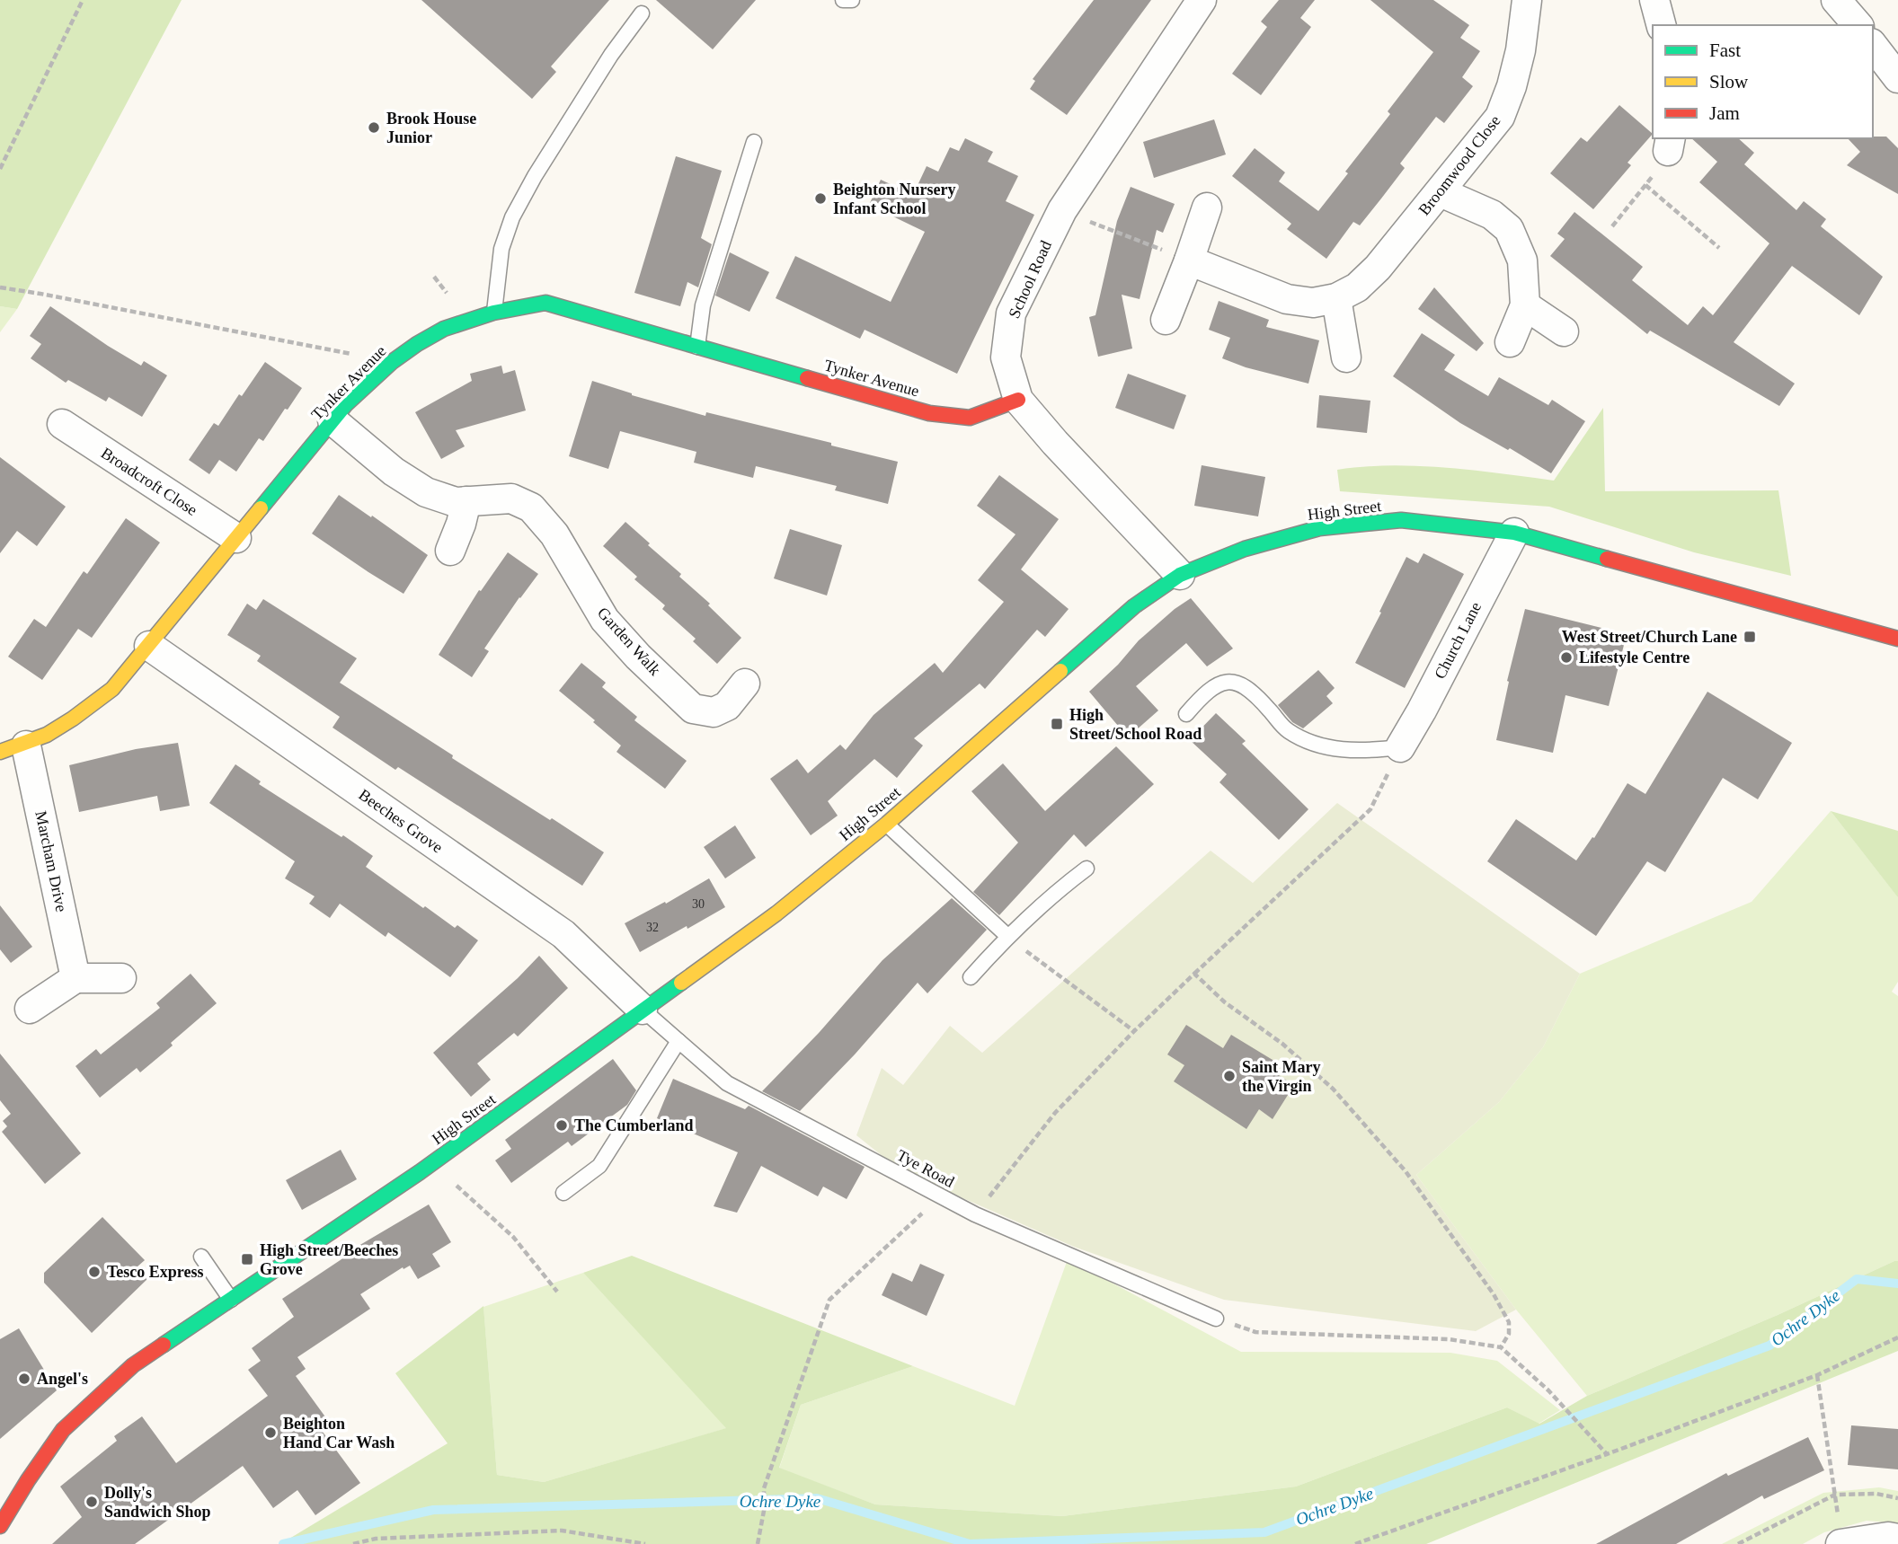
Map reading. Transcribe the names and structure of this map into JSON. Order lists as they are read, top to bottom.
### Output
{
  "streets": {
    "street": [
      "Broomwood Close",
      "School Road",
      "Tynker Avenue",
      "Broadcroft Close",
      "High Street",
      "Church Lane",
      "Garden Walk",
      "Beeches Grove",
      "Marcham Drive"
    ],
    "lane": ["Tye Road"]
  },
  "crossings": [
    ["School Road", "Tynker Avenue"],
    ["School Road", "High Street"],
    ["Tynker Avenue", "Broadcroft Close"],
    ["Tynker Avenue", "Garden Walk"],
    ["Tynker Avenue", "Beeches Grove"],
    ["Tynker Avenue", "Marcham Drive"],
    ["High Street", "Church Lane"],
    ["High Street", "Beeches Grove"],
    ["High Street", "Tye Road"],
    ["Beeches Grove", "Tye Road"]
  ],
  "water": ["Ochre Dyke"],
  "places": {
    "other": [
      "Brook House Junior",
      "Beighton Nursery Infant School",
      "Lifestyle Centre",
      "Saint Mary the Virgin",
      "The Cumberland",
      "Tesco Express",
      "Angel's",
      "Beighton Hand Car Wash",
      "Dolly's Sandwich Shop"
    ],
    "transit": ["West Street/Church Lane", "High Street/School Road", "High Street/Beeches Grove"]
  },
  "house_numbers": ["30", "32"],
  "legend": ["Fast", "Slow", "Jam"]
}
